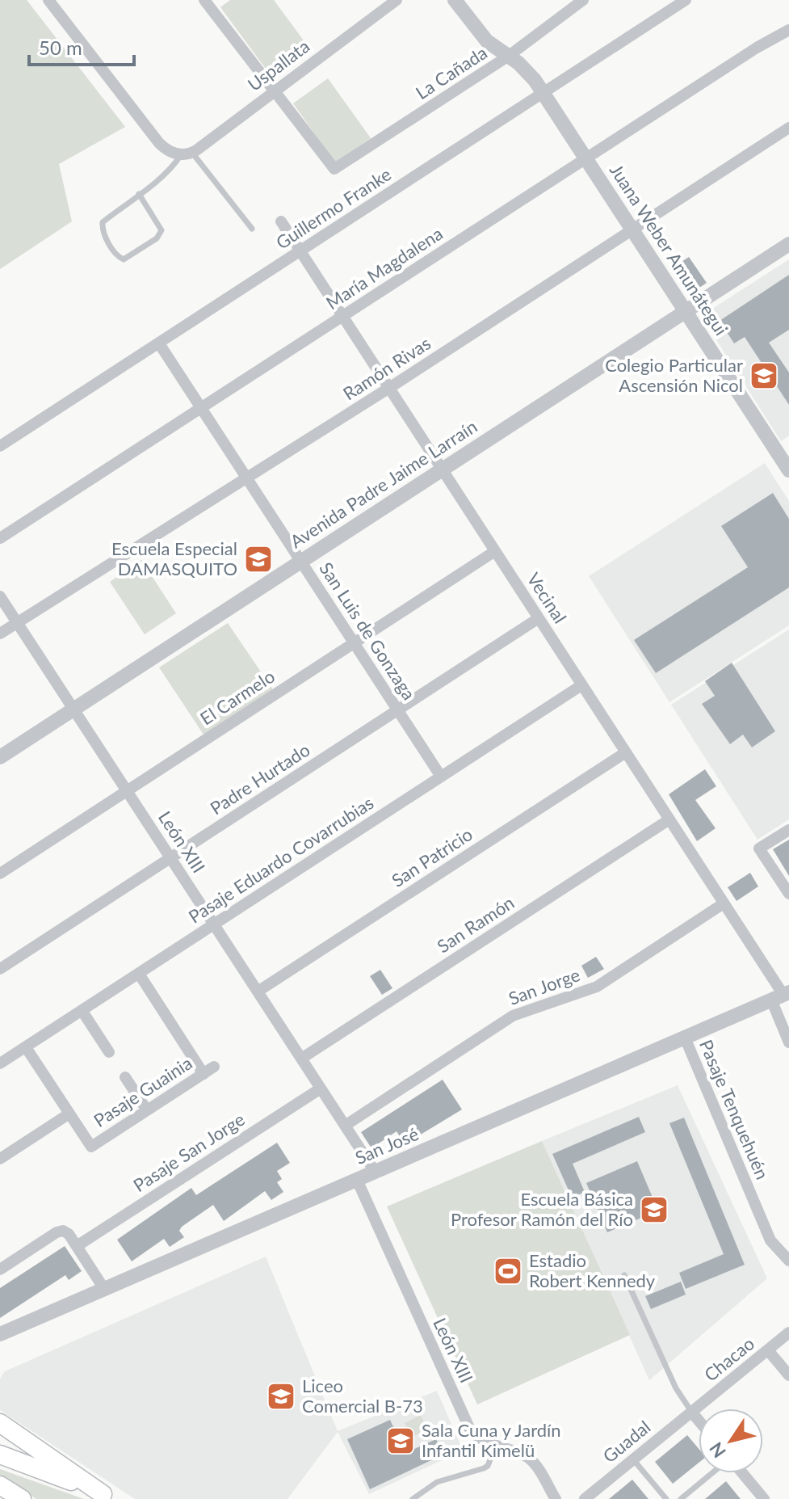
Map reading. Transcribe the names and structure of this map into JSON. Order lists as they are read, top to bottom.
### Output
{
  "streets": {
    "street": [
      "Uspallata",
      "La Cañada",
      "Guillermo Franke",
      "Juana Weber Amunátegui",
      "María Magdalena",
      "Ramón Rivas",
      "Avenida Padre Jaime Larraín",
      "Vecinal",
      "San Luis de Gonzaga",
      "El Carmelo",
      "Padre Hurtado",
      "León XIII",
      "San Patricio",
      "Pasaje Eduardo Covarrubias",
      "San Ramón",
      "San Jorge",
      "Pasaje Guainia",
      "Pasaje Tenquehuén",
      "San José",
      "Pasaje San Jorge",
      "Chacao",
      "Guadal"
    ]
  },
  "crossings": [
    ["Uspallata", "La Cañada"],
    ["La Cañada", "Juana Weber Amunátegui"],
    ["Guillermo Franke", "Juana Weber Amunátegui"],
    ["Guillermo Franke", "Vecinal"],
    ["Guillermo Franke", "San Luis de Gonzaga"],
    ["Juana Weber Amunátegui", "María Magdalena"],
    ["Juana Weber Amunátegui", "Ramón Rivas"],
    ["Juana Weber Amunátegui", "Avenida Padre Jaime Larraín"],
    ["María Magdalena", "Vecinal"],
    ["María Magdalena", "San Luis de Gonzaga"],
    ["Ramón Rivas", "Vecinal"],
    ["Ramón Rivas", "San Luis de Gonzaga"],
    ["Ramón Rivas", "León XIII"],
    ["Avenida Padre Jaime Larraín", "Vecinal"],
    ["Avenida Padre Jaime Larraín", "San Luis de Gonzaga"],
    ["Avenida Padre Jaime Larraín", "León XIII"],
    ["Vecinal", "El Carmelo"],
    ["Vecinal", "Padre Hurtado"],
    ["Vecinal", "San Patricio"],
    ["Vecinal", "Pasaje Eduardo Covarrubias"],
    ["Vecinal", "San Ramón"],
    ["Vecinal", "San Jorge"],
    ["Vecinal", "San José"],
    ["San Luis de Gonzaga", "El Carmelo"],
    ["San Luis de Gonzaga", "Padre Hurtado"],
    ["San Luis de Gonzaga", "Pasaje Eduardo Covarrubias"],
    ["El Carmelo", "León XIII"],
    ["Padre Hurtado", "León XIII"],
    ["León XIII", "San Patricio"],
    ["León XIII", "Pasaje Eduardo Covarrubias"],
    ["León XIII", "San Ramón"],
    ["León XIII", "San Jorge"],
    ["León XIII", "San José"],
    ["León XIII", "Pasaje San Jorge"],
    ["Pasaje Tenquehuén", "San José"],
    ["Chacao", "Guadal"]
  ],
  "places": {
    "school or university": [
      "Colegio Particular Ascensión Nicol",
      "Escuela Especial DAMASQUITO",
      "Escuela Básica Profesor Ramón del Río",
      "Liceo Comercial B-73",
      "Sala Cuna y Jardín Infantil Kimelü"
    ],
    "sports": ["Estadio Robert Kennedy"]
  },
  "scale_bar": "50 m",
  "north": "bottom left"
}
